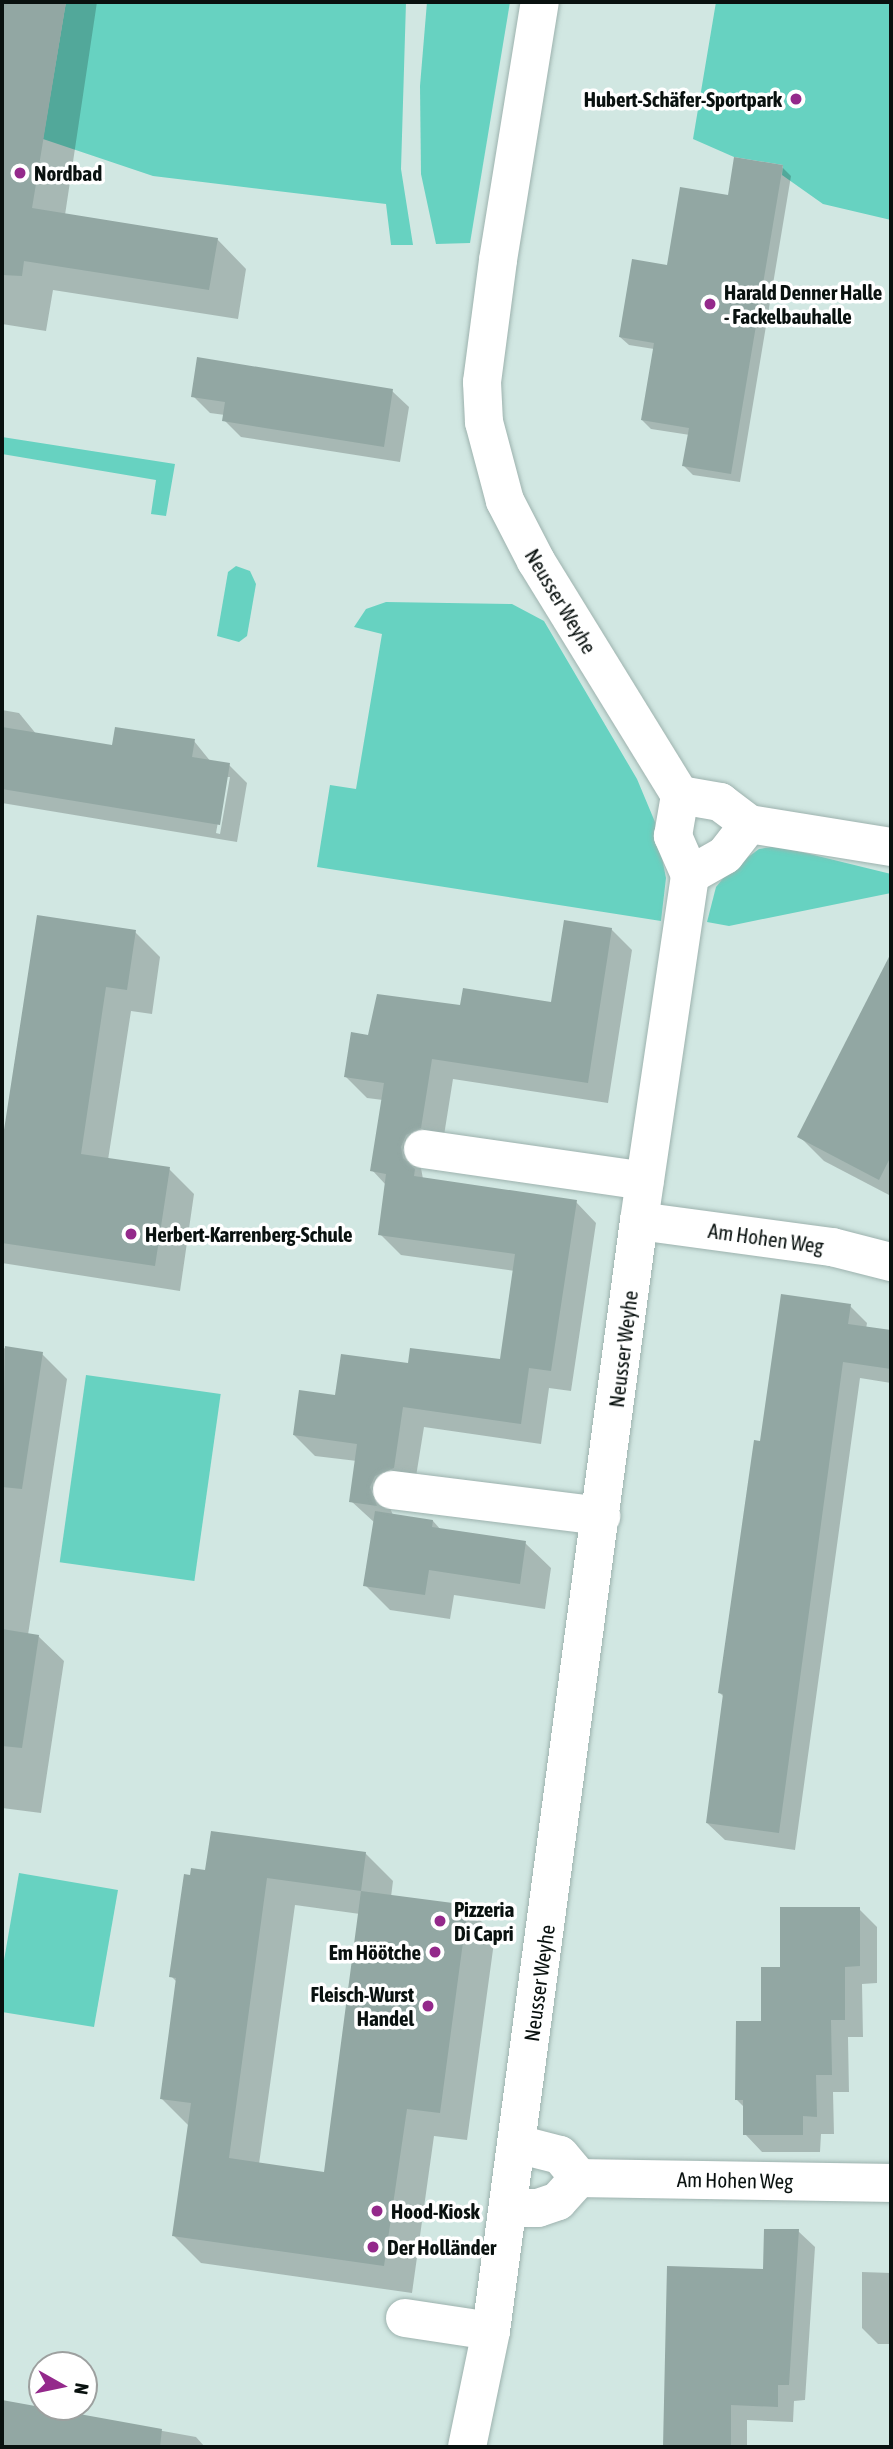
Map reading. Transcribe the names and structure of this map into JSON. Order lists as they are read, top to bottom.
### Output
{
  "streets": {
    "street": ["Neusser Weyhe", "Am Hohen Weg"]
  },
  "crossings": [
    ["Neusser Weyhe", "Am Hohen Weg"]
  ],
  "places": [
    "Hubert-Schäfer-Sportpark",
    "Nordbad",
    "Harald Denner Halle - Fackelbauhalle",
    "Herbert-Karrenberg-Schule",
    "Pizzeria Di Capri",
    "Em Höötche",
    "Fleisch-Wurst Handel",
    "Hood-Kiosk",
    "Der Holländer"
  ],
  "north": "right"
}
